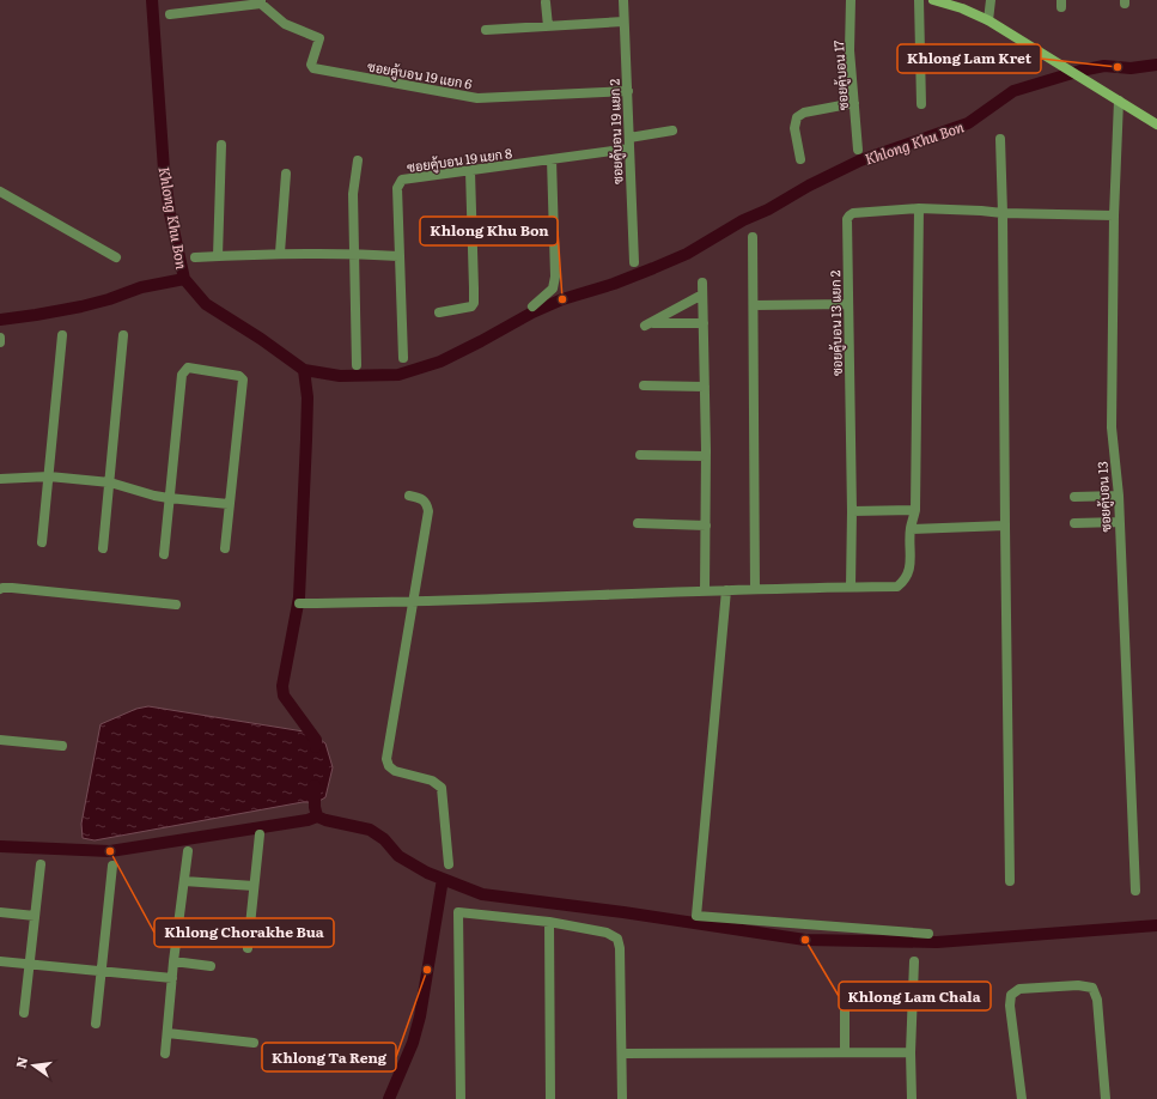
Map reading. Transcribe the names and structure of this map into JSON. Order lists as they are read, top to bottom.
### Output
{
  "streets": {
    "street": [
      "ซอยคู้บอน 19 แยก 6",
      "ซอยคู้บอน 17",
      "ซอยคู้บอน 19 แยก 2",
      "ซอยคู้บอน 19 แยก 8",
      "ซอยคู้บอน 13 แยก 2",
      "ซอยคู้บอน 13"
    ]
  },
  "crossings": [
    ["ซอยคู้บอน 19 แยก 6", "ซอยคู้บอน 19 แยก 2"],
    ["ซอยคู้บอน 19 แยก 2", "ซอยคู้บอน 19 แยก 8"],
    ["ซอยคู้บอน 13 แยก 2", "ซอยคู้บอน 13"]
  ],
  "water": ["Khlong Khu Bon"],
  "places": [
    "Khlong Lam Kret",
    "Khlong Khu Bon",
    "Khlong Chorakhe Bua",
    "Khlong Lam Chala",
    "Khlong Ta Reng"
  ],
  "north": "left"
}
